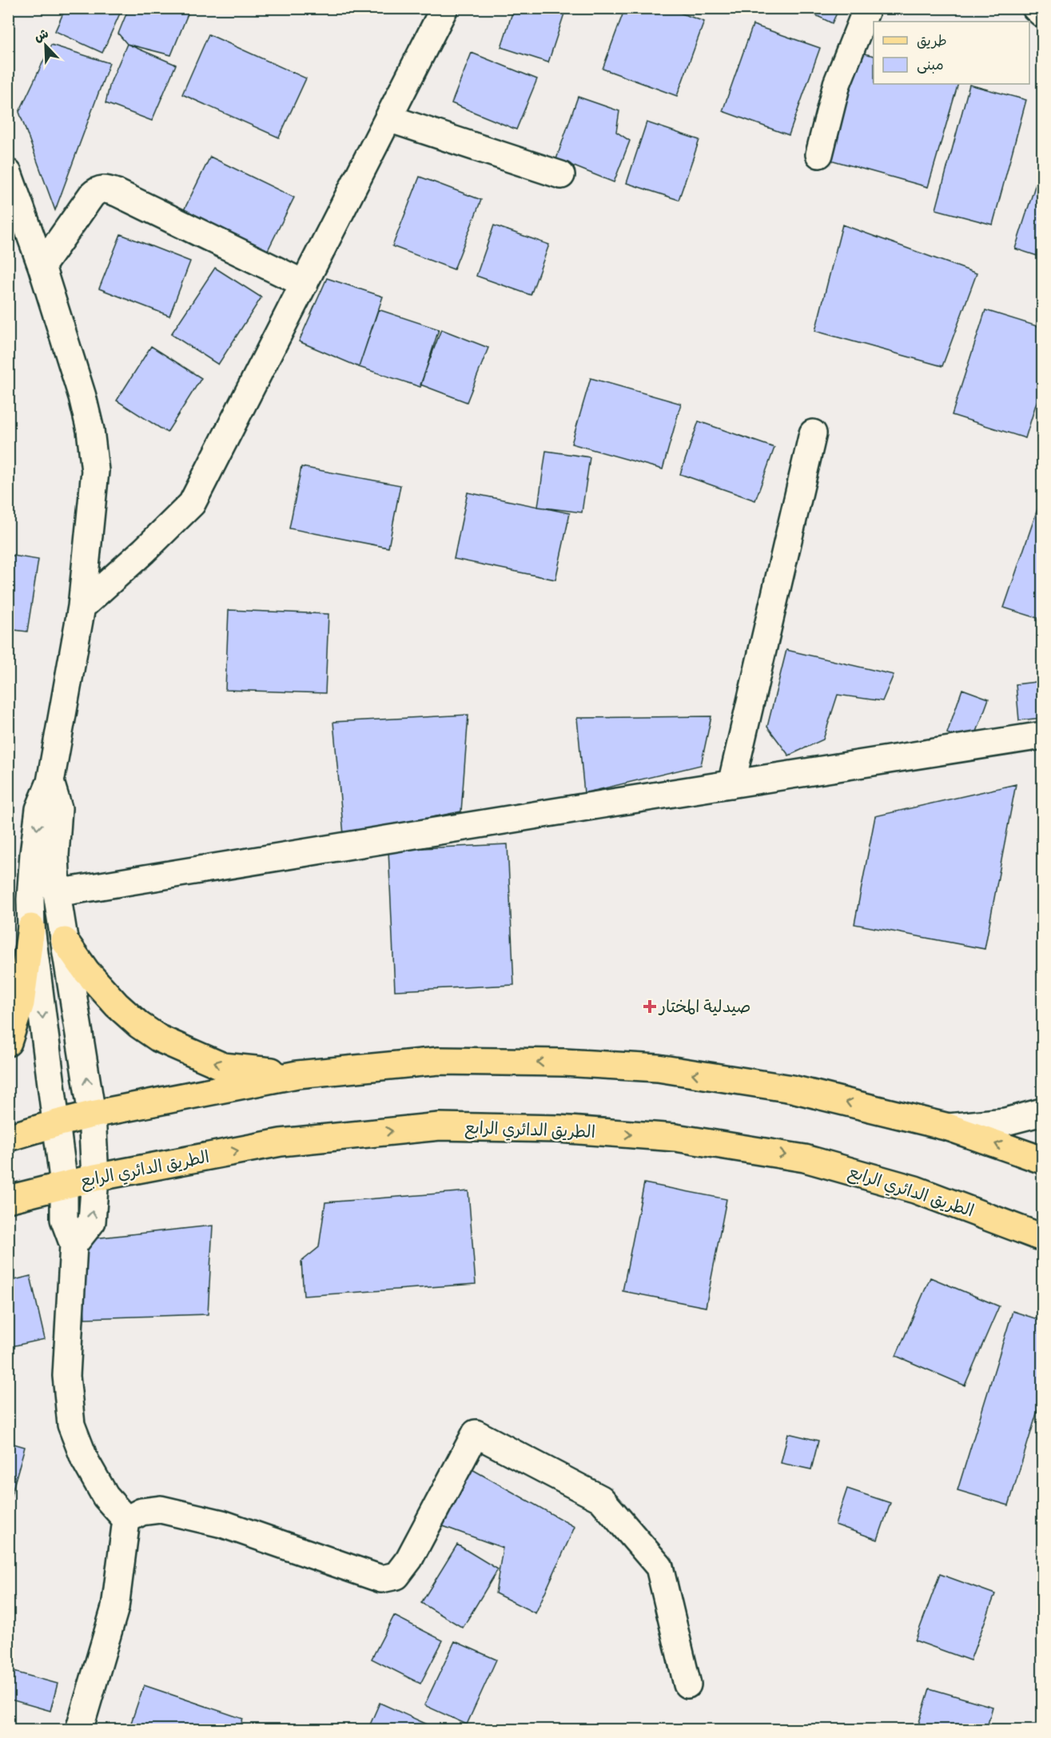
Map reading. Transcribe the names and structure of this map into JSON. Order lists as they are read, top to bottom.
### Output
{
  "streets": {
    "main road": ["الطريق الدائري الرابع"]
  },
  "places": {
    "health": ["صيدلية المختار"]
  },
  "legend": ["طريق", "مبنى"],
  "north": "top left"
}
